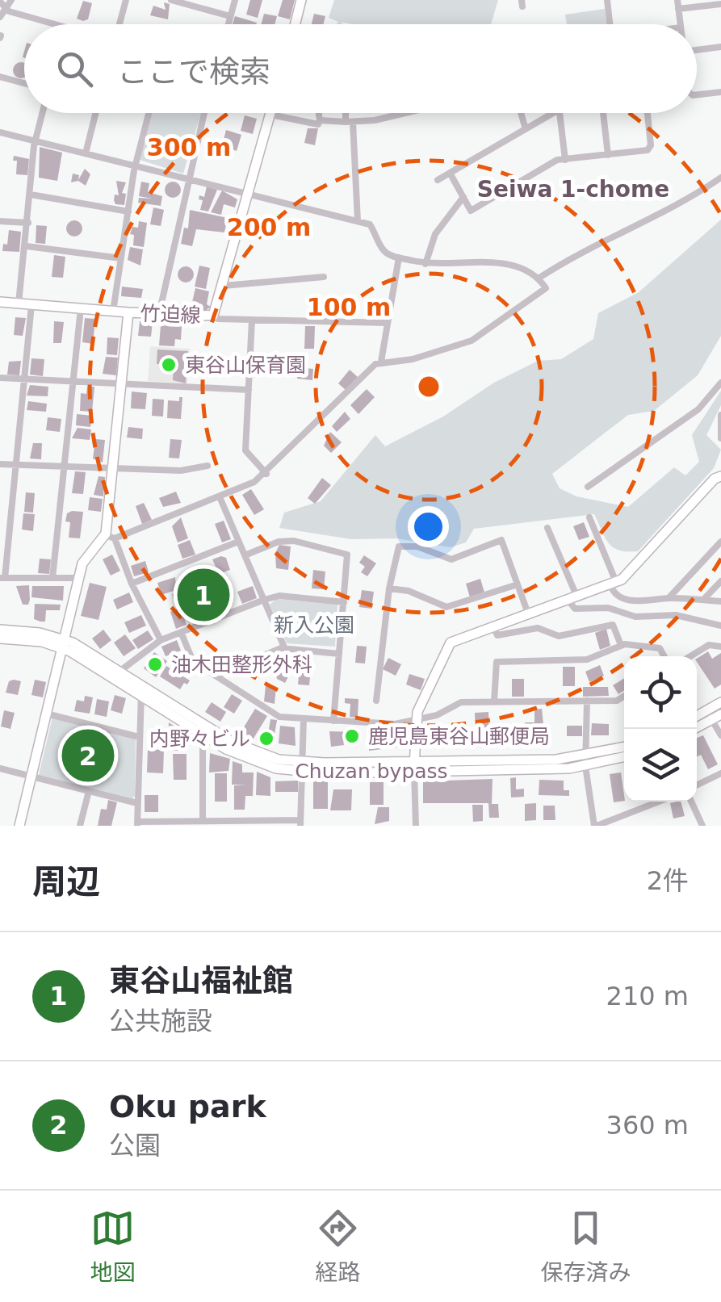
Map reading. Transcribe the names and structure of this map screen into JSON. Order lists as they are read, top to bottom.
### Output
{
  "streets": {
    "street": ["竹迫線", "Chuzan bypass"]
  },
  "districts": ["Seiwa 1-chome"],
  "parks": ["新入公園"],
  "places": [
    "東谷山保育園",
    "油木田整形外科",
    "鹿児島東谷山郵便局",
    "内野々ビル"
  ],
  "page": {
    "search": "ここで検索",
    "pins": ["1", "2"],
    "heading": ["周辺", "2件"],
    "list": [
      {
        "mark": "1",
        "name": "東谷山福祉館",
        "note": "公共施設",
        "value": "210 m"
      },
      {
        "mark": "2",
        "name": "Oku park",
        "note": "公園",
        "value": "360 m"
      }
    ],
    "nav": ["地図", "経路", "保存済み"]
  },
  "rings": ["300 m", "200 m", "100 m"]
}
